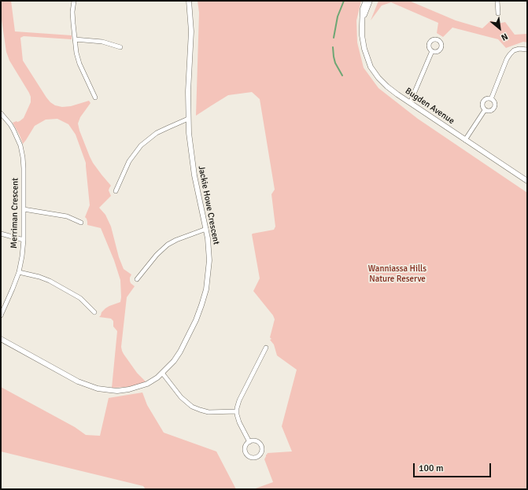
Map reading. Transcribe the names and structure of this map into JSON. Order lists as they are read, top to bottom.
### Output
{
  "streets": {
    "street": ["Bugden Avenue", "Jackie Howe Crescent", "Merriman Crescent"]
  },
  "parks": ["Wanniassa Hills Nature Reserve"],
  "scale_bar": "100 m",
  "north": "bottom right"
}
